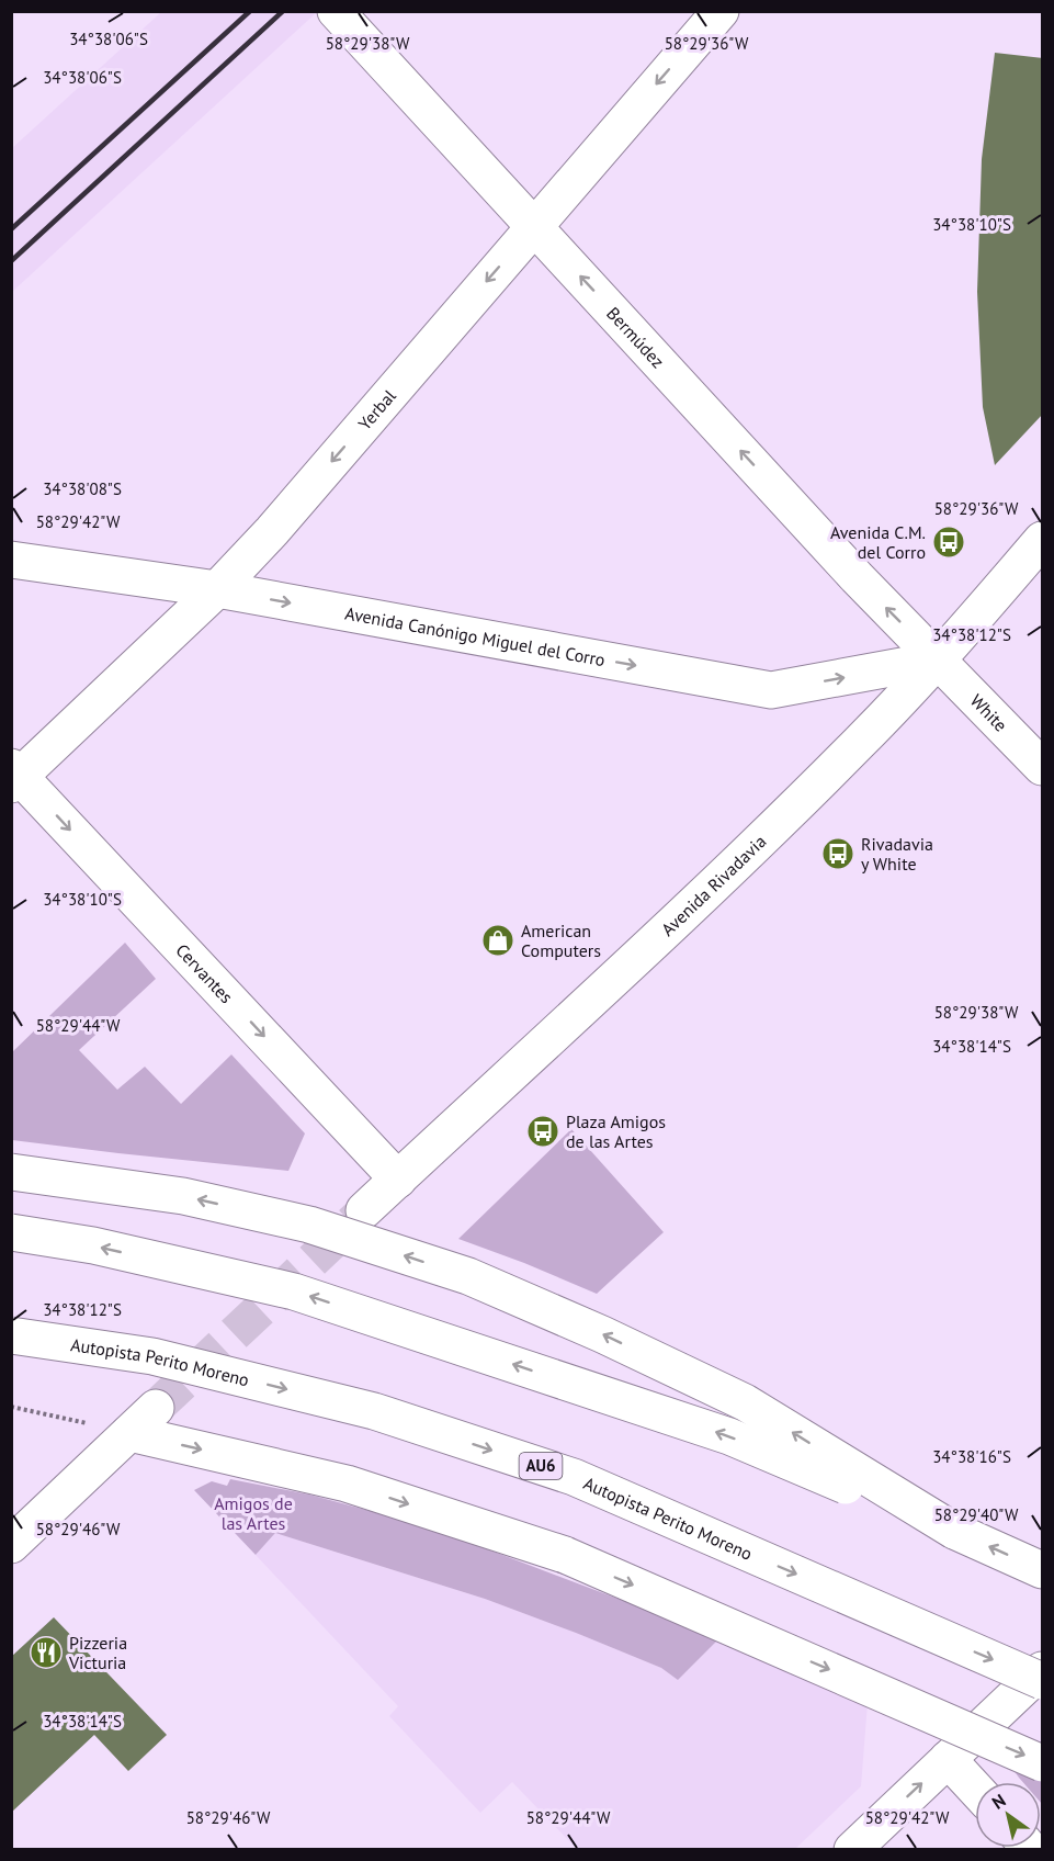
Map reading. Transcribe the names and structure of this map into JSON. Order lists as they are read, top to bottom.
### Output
{
  "streets": {
    "main road": [
      "Bermúdez",
      "Yerbal",
      "Avenida Canónigo Miguel del Corro",
      "White",
      "Avenida Rivadavia",
      "Cervantes",
      "Autopista Perito Moreno",
      "AU6"
    ]
  },
  "crossings": [
    ["Bermúdez", "Yerbal"],
    ["Bermúdez", "Avenida Canónigo Miguel del Corro"],
    ["Bermúdez", "White"],
    ["Bermúdez", "Avenida Rivadavia"],
    ["Yerbal", "Avenida Canónigo Miguel del Corro"],
    ["Yerbal", "Cervantes"],
    ["Avenida Canónigo Miguel del Corro", "White"],
    ["Avenida Canónigo Miguel del Corro", "Avenida Rivadavia"],
    ["White", "Avenida Rivadavia"],
    ["Avenida Rivadavia", "Cervantes"]
  ],
  "one_way": [
    "Bermúdez",
    "Yerbal",
    "Avenida Canónigo Miguel del Corro",
    "Cervantes"
  ],
  "parks": ["Amigos de las Artes"],
  "places": {
    "bus stop": ["Avenida C.M. del Corro", "Rivadavia y White", "Plaza Amigos de las Artes"],
    "shop": ["American Computers"],
    "restaurant": ["Pizzeria Victuria"]
  },
  "north": "top left",
  "coordinates": [
    "34°38'06\"S",
    "58°29'38\"W",
    "58°29'36\"W",
    "34°38'10\"S",
    "34°38'08\"S",
    "58°29'42\"W",
    "34°38'12\"S",
    "58°29'44\"W",
    "34°38'14\"S",
    "34°38'16\"S",
    "58°29'40\"W",
    "58°29'46\"W"
  ]
}
